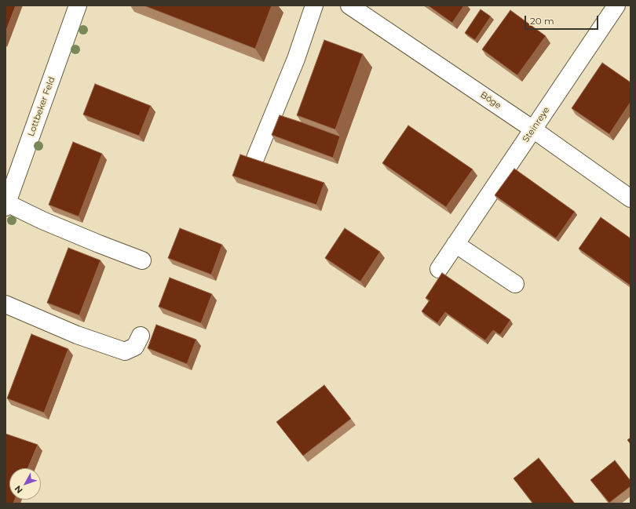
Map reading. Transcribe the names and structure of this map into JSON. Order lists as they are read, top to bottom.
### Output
{
  "streets": {
    "street": ["Böge", "Lottbeker Feld", "Steinreye"]
  },
  "crossings": [
    ["Böge", "Steinreye"]
  ],
  "scale_bar": "20 m",
  "north": "bottom left"
}
